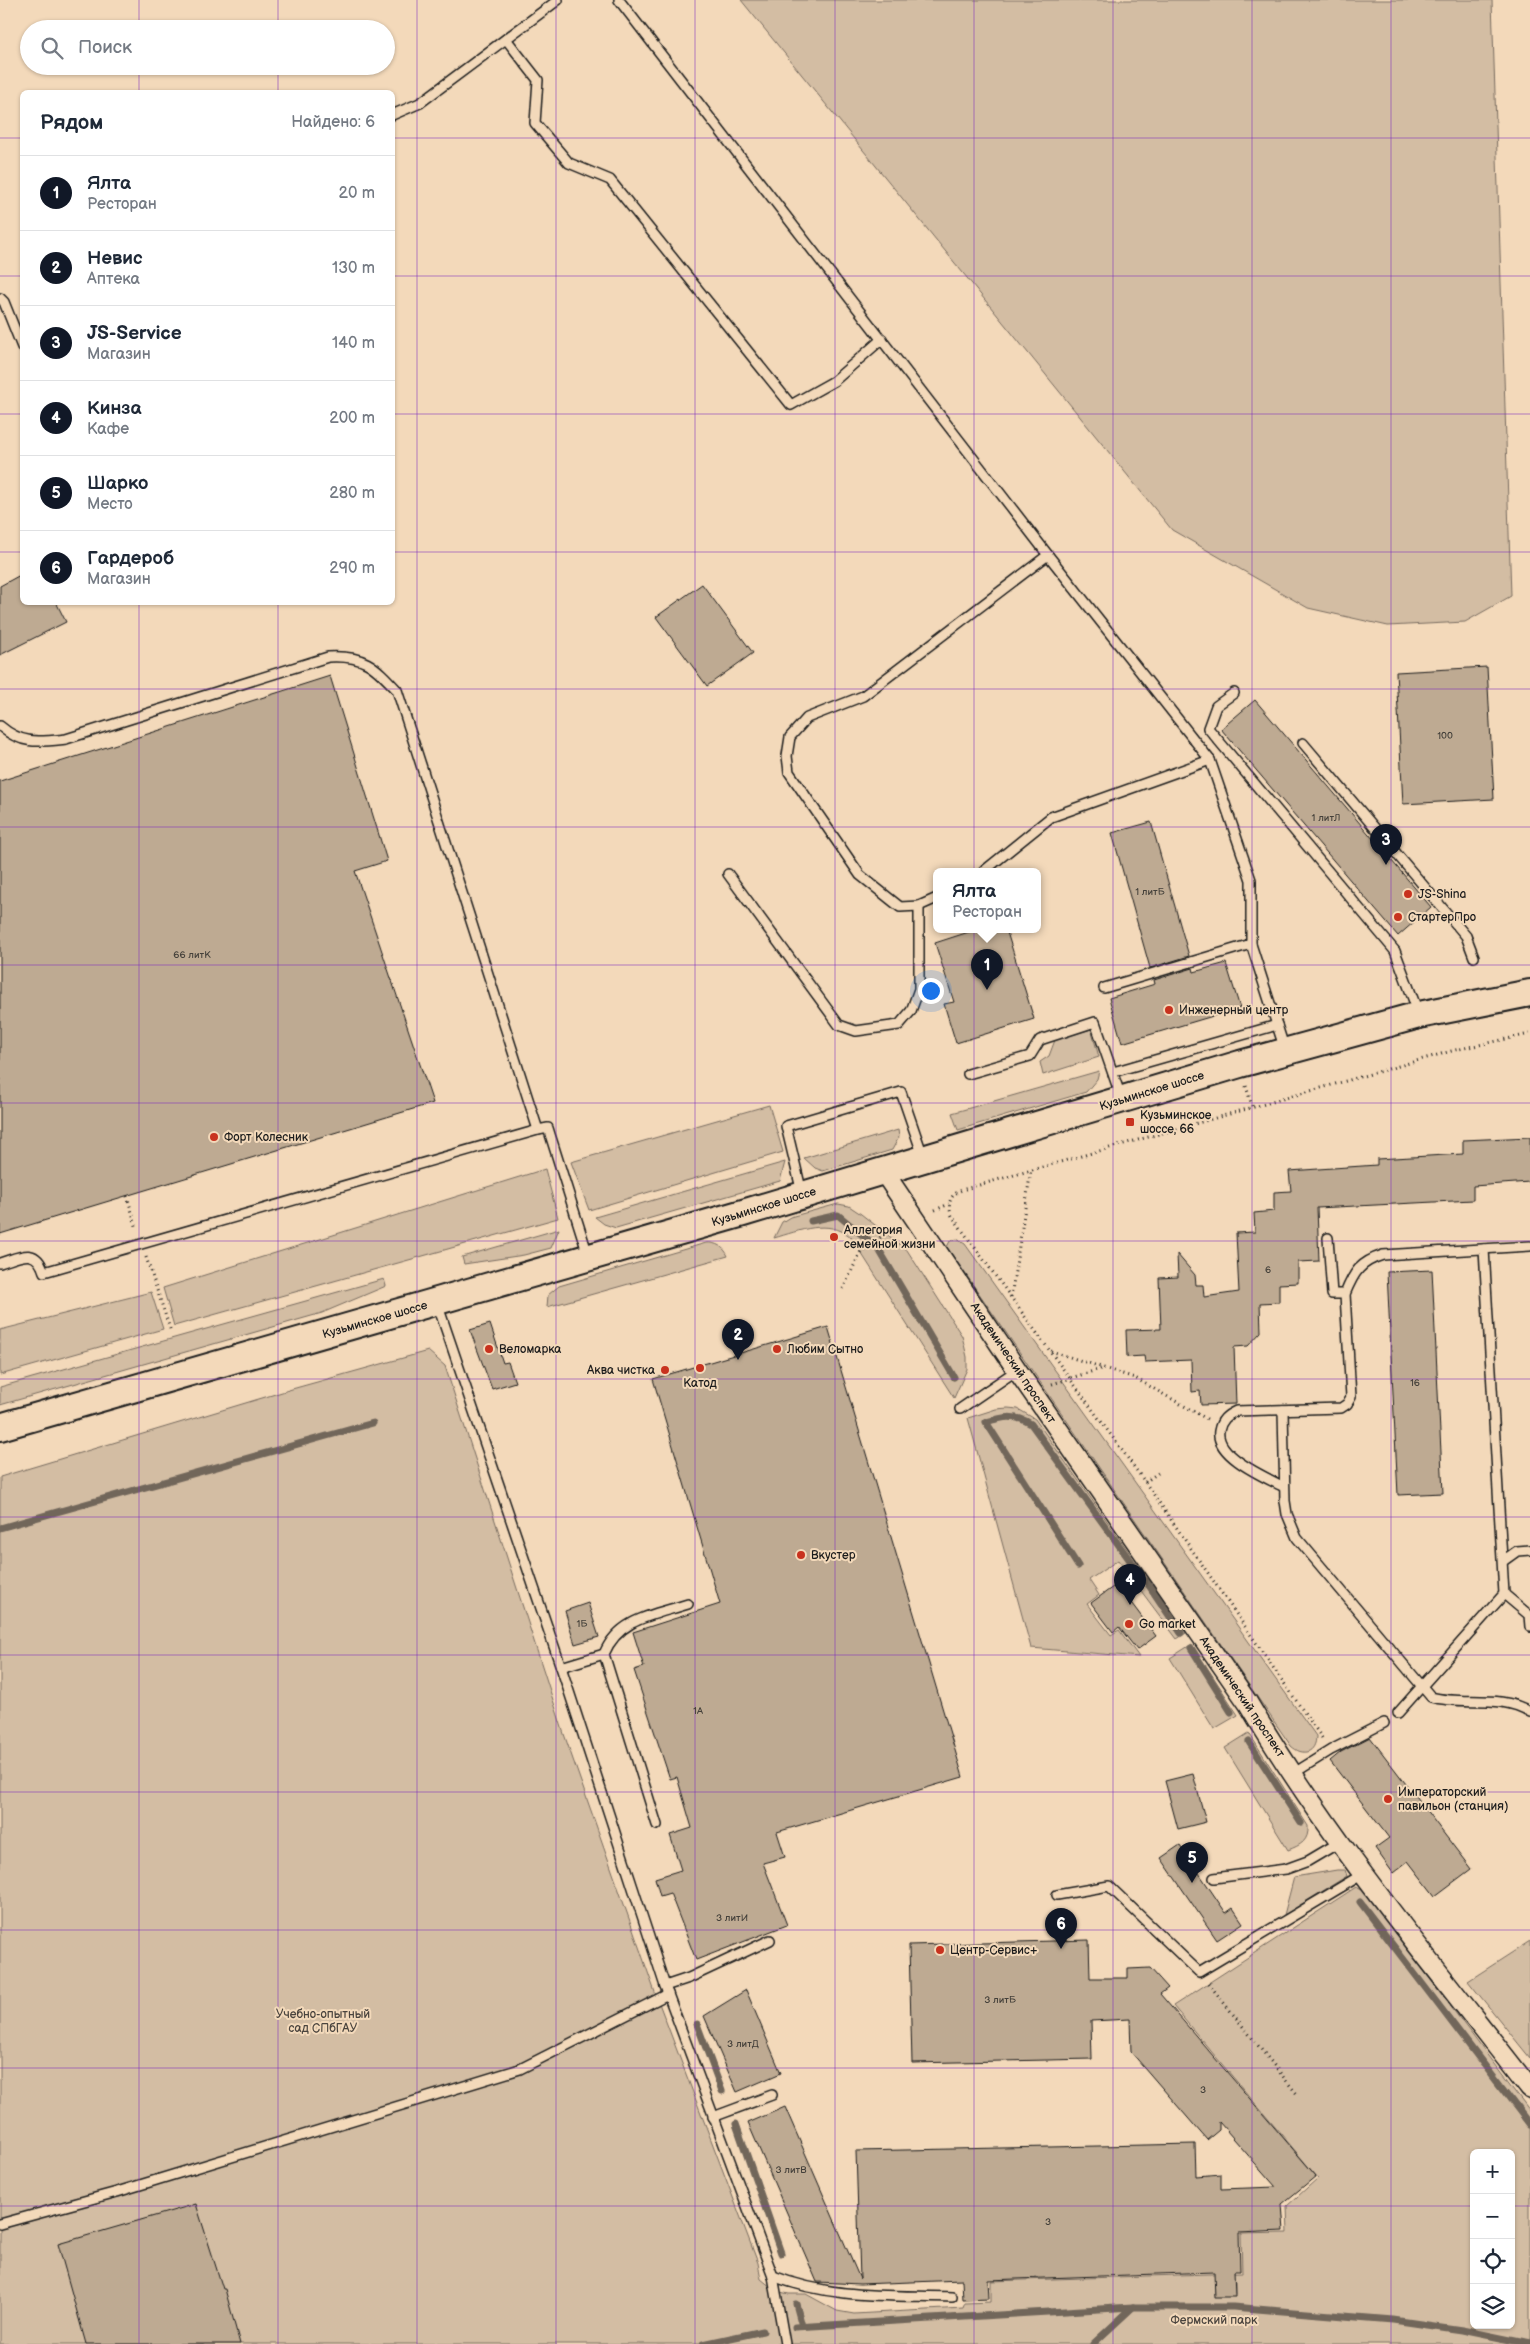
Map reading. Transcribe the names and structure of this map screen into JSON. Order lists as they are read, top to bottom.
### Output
{
  "streets": {
    "main road": ["Кузьминское шоссе"],
    "street": ["Академический проспект"]
  },
  "crossings": [
    ["Кузьминское шоссе", "Академический проспект"]
  ],
  "parks": ["Учебно-опытный сад СПбГАУ", "Фермский парк"],
  "places": {
    "other": [
      "JS-Shina",
      "СтартерПро",
      "Инженерный центр",
      "Форт Колесник",
      "Аллегория семейной жизни",
      "Веломарка",
      "Любим Сытно",
      "Катод",
      "Аква чистка",
      "Вкустер",
      "Go market",
      "Императорский павильон (станция)",
      "Центр-Сервис+"
    ],
    "transit": ["Кузьминское шоссе, 66"]
  },
  "house_numbers": [
    "100",
    "1 литЛ",
    "1 литБ",
    "66 литК",
    "6",
    "16",
    "1Б",
    "1А",
    "3 литИ",
    "3 литБ",
    "3 литД",
    "3",
    "3 литВ",
    "3"
  ],
  "page": {
    "search": "Поиск",
    "heading": ["Рядом", "Найдено: 6"],
    "list": [
      {
        "mark": "1",
        "name": "Ялта",
        "note": "Ресторан",
        "value": "20 m"
      },
      {
        "mark": "2",
        "name": "Невис",
        "note": "Аптека",
        "value": "130 m"
      },
      {
        "mark": "3",
        "name": "JS-Service",
        "note": "Магазин",
        "value": "140 m"
      },
      {
        "mark": "4",
        "name": "Кинза",
        "note": "Кафе",
        "value": "200 m"
      },
      {
        "mark": "5",
        "name": "Шарко",
        "note": "Место",
        "value": "280 m"
      },
      {
        "mark": "6",
        "name": "Гардероб",
        "note": "Магазин",
        "value": "290 m"
      }
    ],
    "pins": [
      "3",
      "1",
      "2",
      "4",
      "5",
      "6"
    ],
    "popup": ["Ялта", "Ресторан"],
    "map_buttons": ["+", "−"]
  }
}
